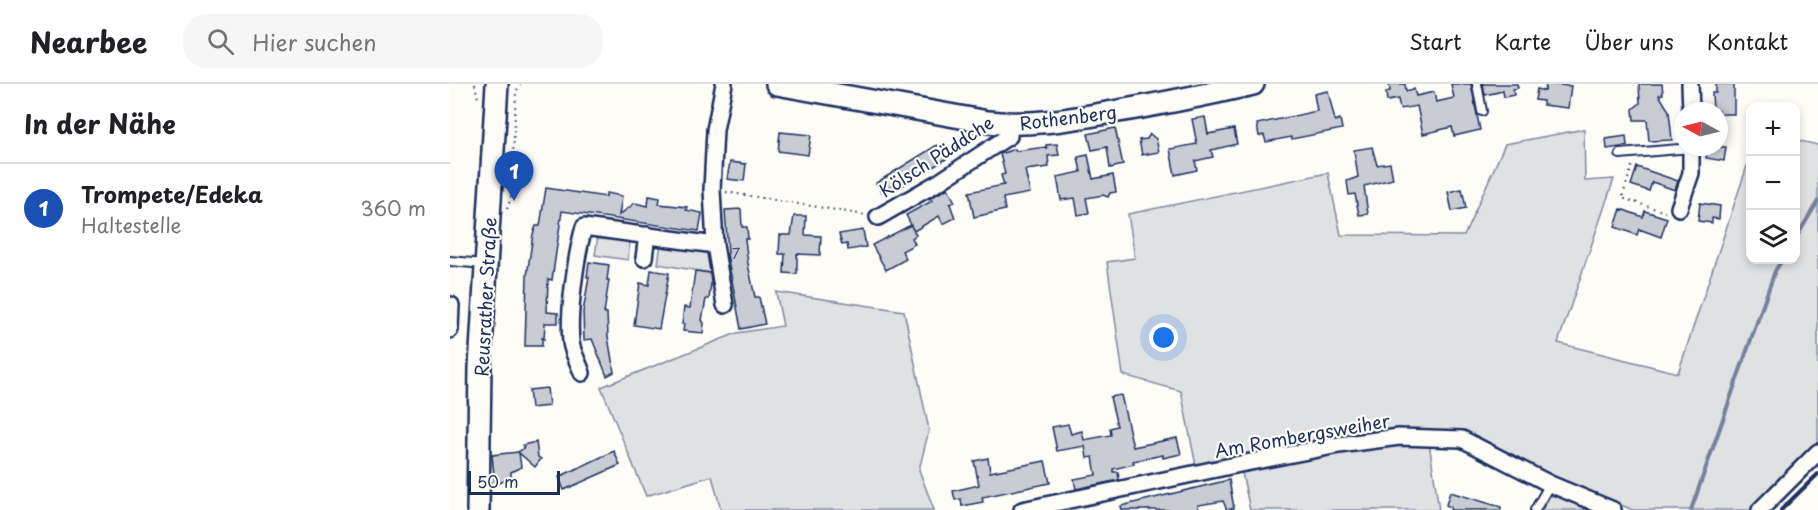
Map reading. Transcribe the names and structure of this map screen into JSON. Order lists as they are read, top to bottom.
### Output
{
  "streets": {
    "street": [
      "Rothenberg",
      "Kölsch Päddche",
      "Reusrather Straße",
      "Am Rombergsweiher"
    ]
  },
  "crossings": [
    ["Rothenberg", "Kölsch Päddche"]
  ],
  "house_numbers": ["7"],
  "scale_bar": "50 m",
  "north": "left",
  "page": {
    "header": "Nearbee",
    "search": "Hier suchen",
    "nav": [
      "Start",
      "Karte",
      "Über uns",
      "Kontakt"
    ],
    "heading": "In der Nähe",
    "map_buttons": ["+", "−"],
    "pins": "1",
    "list": [
      {
        "mark": "1",
        "name": "Trompete/Edeka",
        "note": "Haltestelle",
        "value": "360 m"
      }
    ],
    "scale": "50 m"
  }
}
